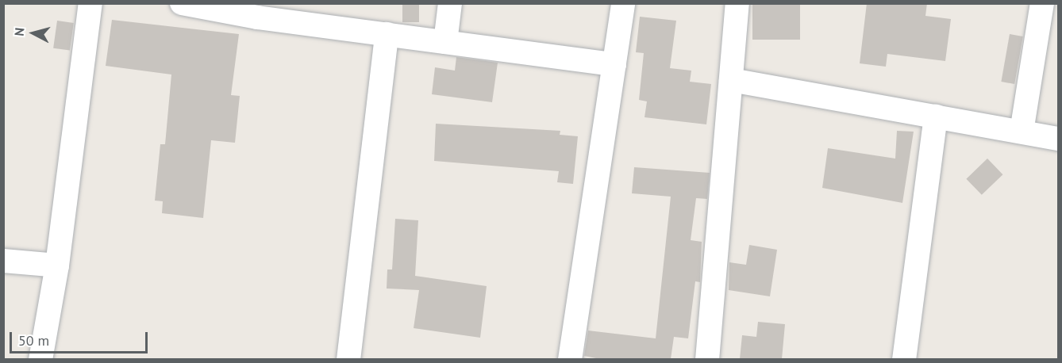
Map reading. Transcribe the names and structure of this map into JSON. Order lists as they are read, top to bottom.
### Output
{
  "scale_bar": "50 m",
  "north": "left"
}
